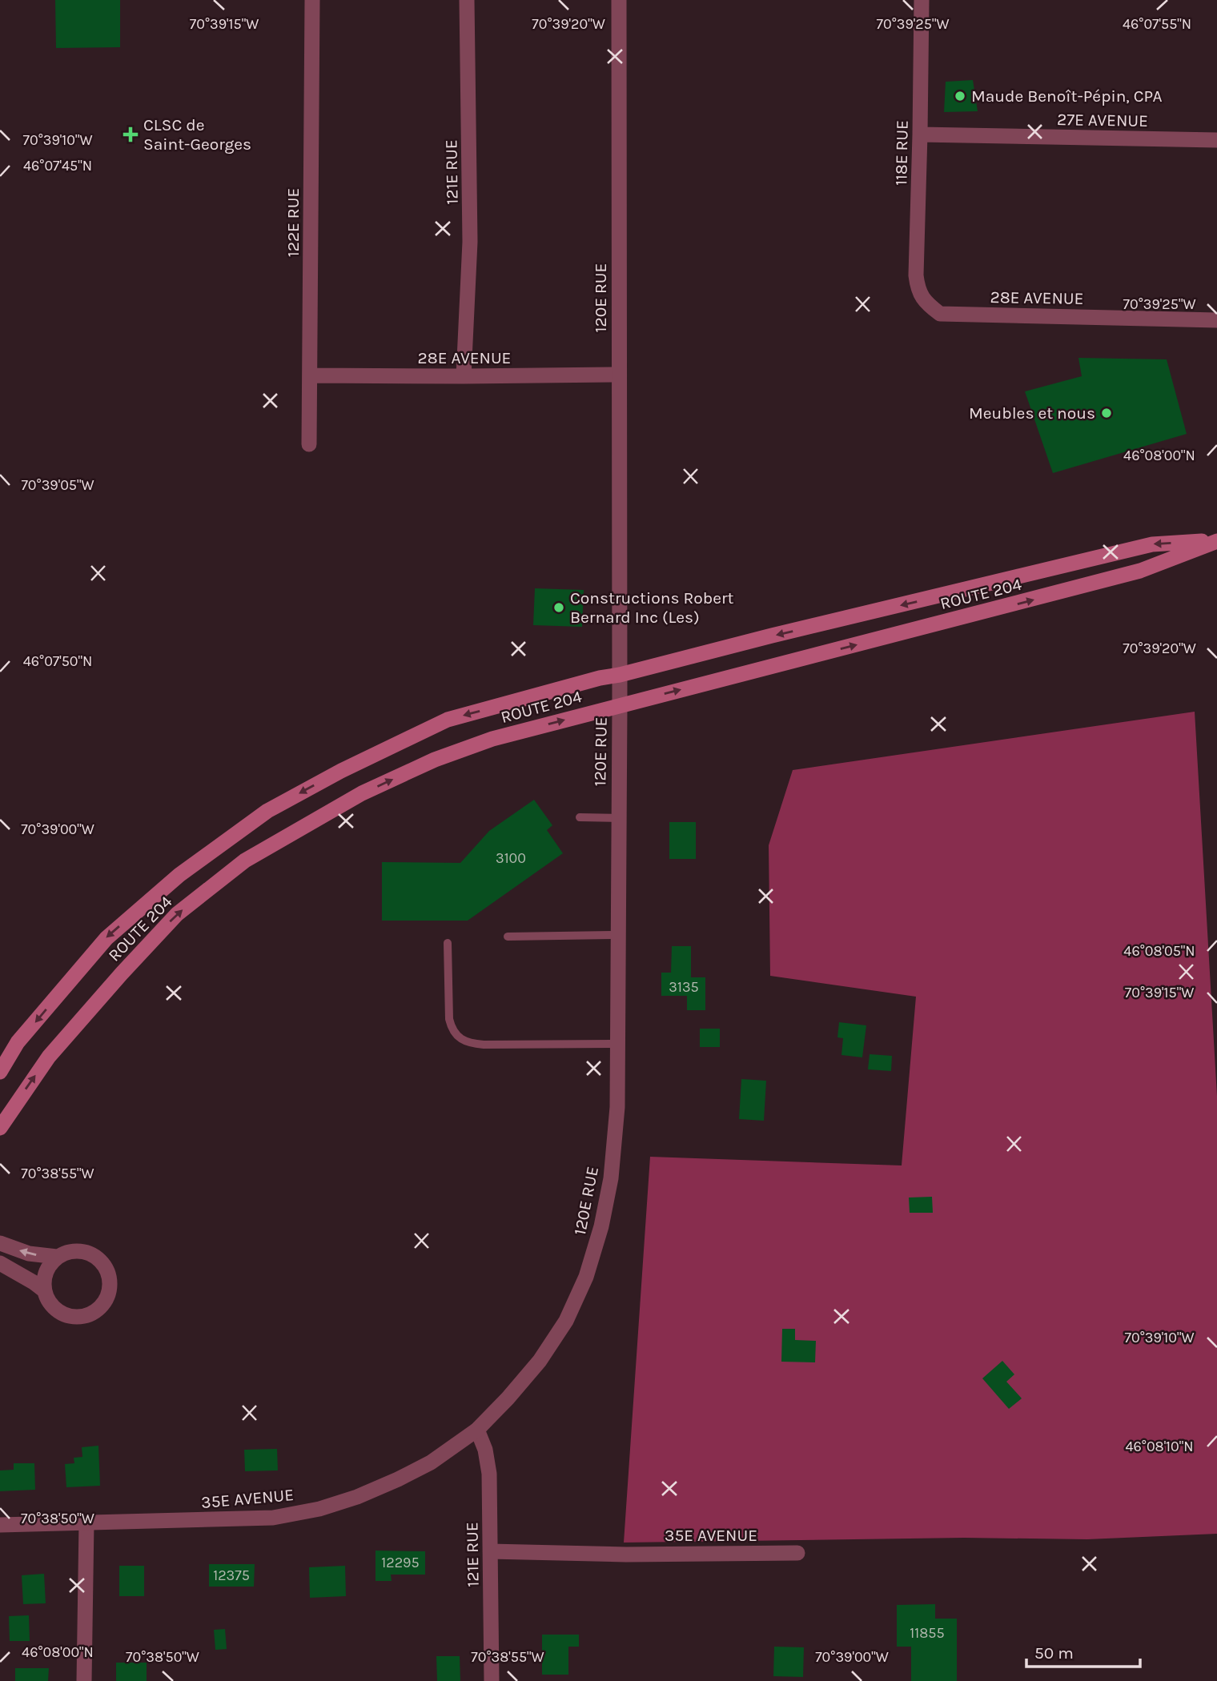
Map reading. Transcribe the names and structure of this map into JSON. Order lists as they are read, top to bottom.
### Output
{
  "streets": {
    "main road": ["ROUTE 204"],
    "street": [
      "27E AVENUE",
      "118E RUE",
      "121E RUE",
      "122E RUE",
      "120E RUE",
      "28E AVENUE",
      "35E AVENUE"
    ]
  },
  "crossings": [
    ["27E AVENUE", "118E RUE"],
    ["118E RUE", "28E AVENUE"],
    ["121E RUE", "120E RUE"],
    ["121E RUE", "28E AVENUE"],
    ["121E RUE", "35E AVENUE"],
    ["122E RUE", "28E AVENUE"],
    ["120E RUE", "28E AVENUE"],
    ["120E RUE", "ROUTE 204"],
    ["120E RUE", "35E AVENUE"]
  ],
  "places": {
    "other": ["Maude Benoît-Pépin, CPA", "Meubles et nous", "Constructions Robert Bernard Inc (Les)"],
    "health": ["CLSC de Saint-Georges"]
  },
  "house_numbers": [
    "3100",
    "3135",
    "12295",
    "12375",
    "11855"
  ],
  "scale_bar": "50 m",
  "coordinates": [
    "70°39'15\"W",
    "70°39'20\"W",
    "70°39'25\"W",
    "46°07'55\"N",
    "70°39'10\"W",
    "46°07'45\"N",
    "46°08'00\"N",
    "70°39'05\"W",
    "46°07'50\"N",
    "70°39'00\"W",
    "46°08'05\"N",
    "70°38'55\"W",
    "46°08'10\"N",
    "70°38'50\"W"
  ]
}
